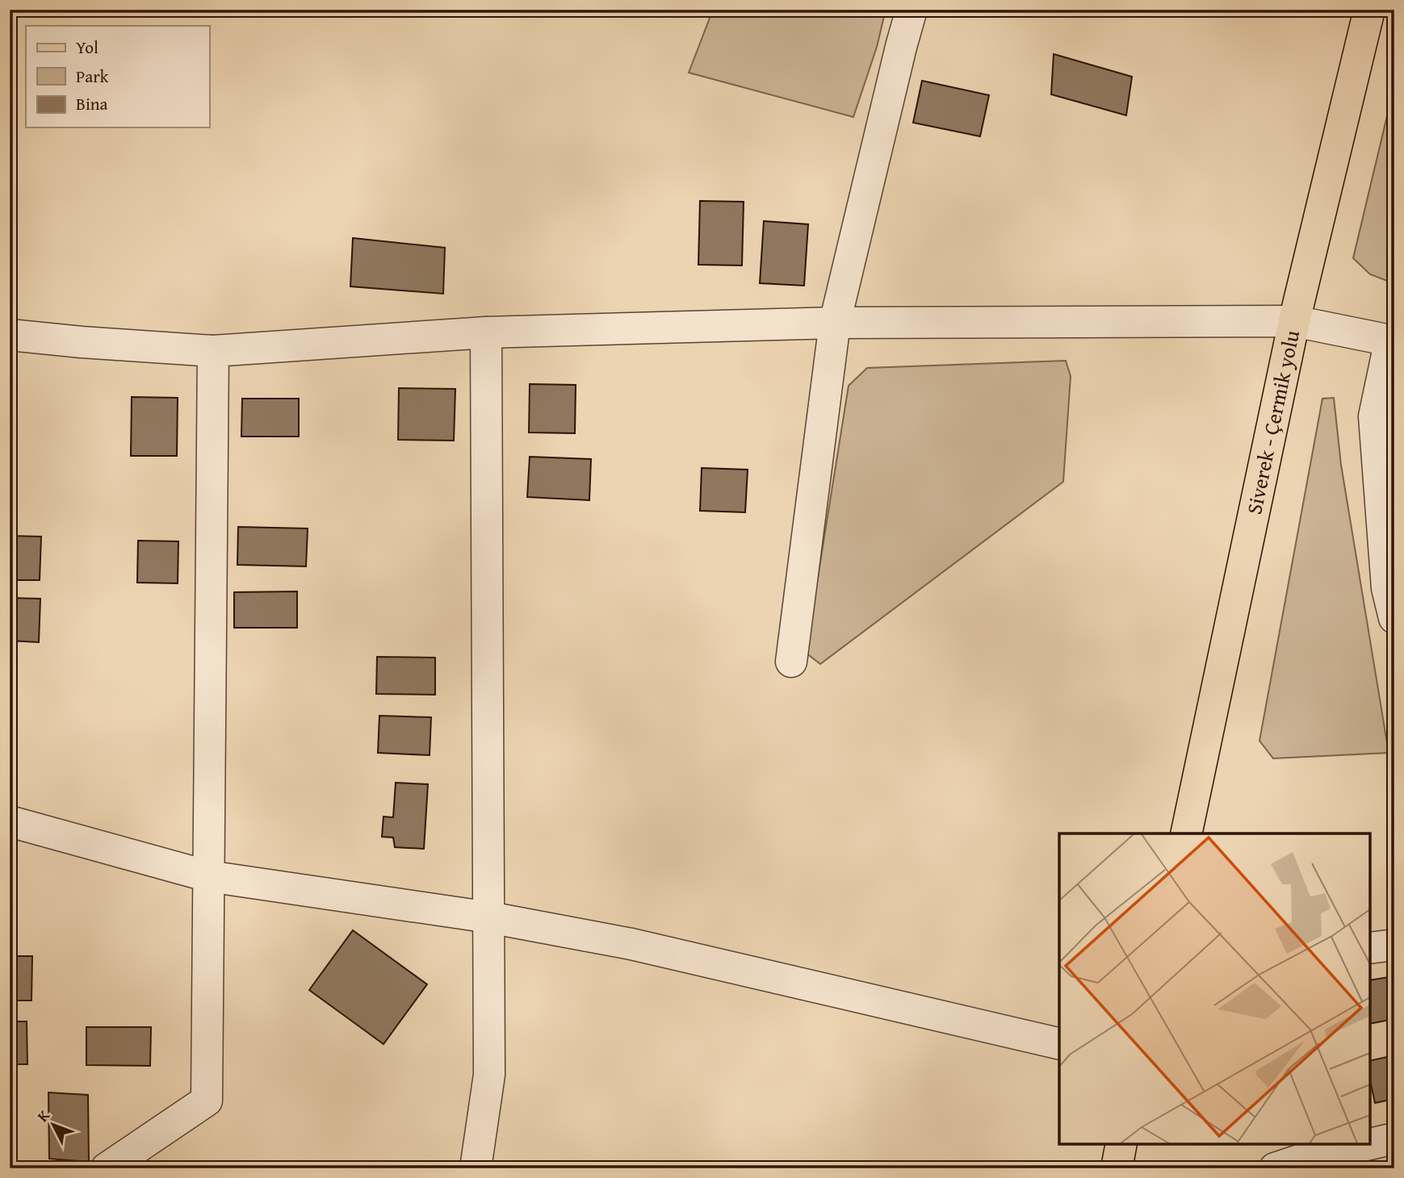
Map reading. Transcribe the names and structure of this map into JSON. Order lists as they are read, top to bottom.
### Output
{
  "streets": {
    "main road": ["Siverek - Çermik yolu"]
  },
  "legend": ["Yol", "Park", "Bina"],
  "north": "top left"
}
